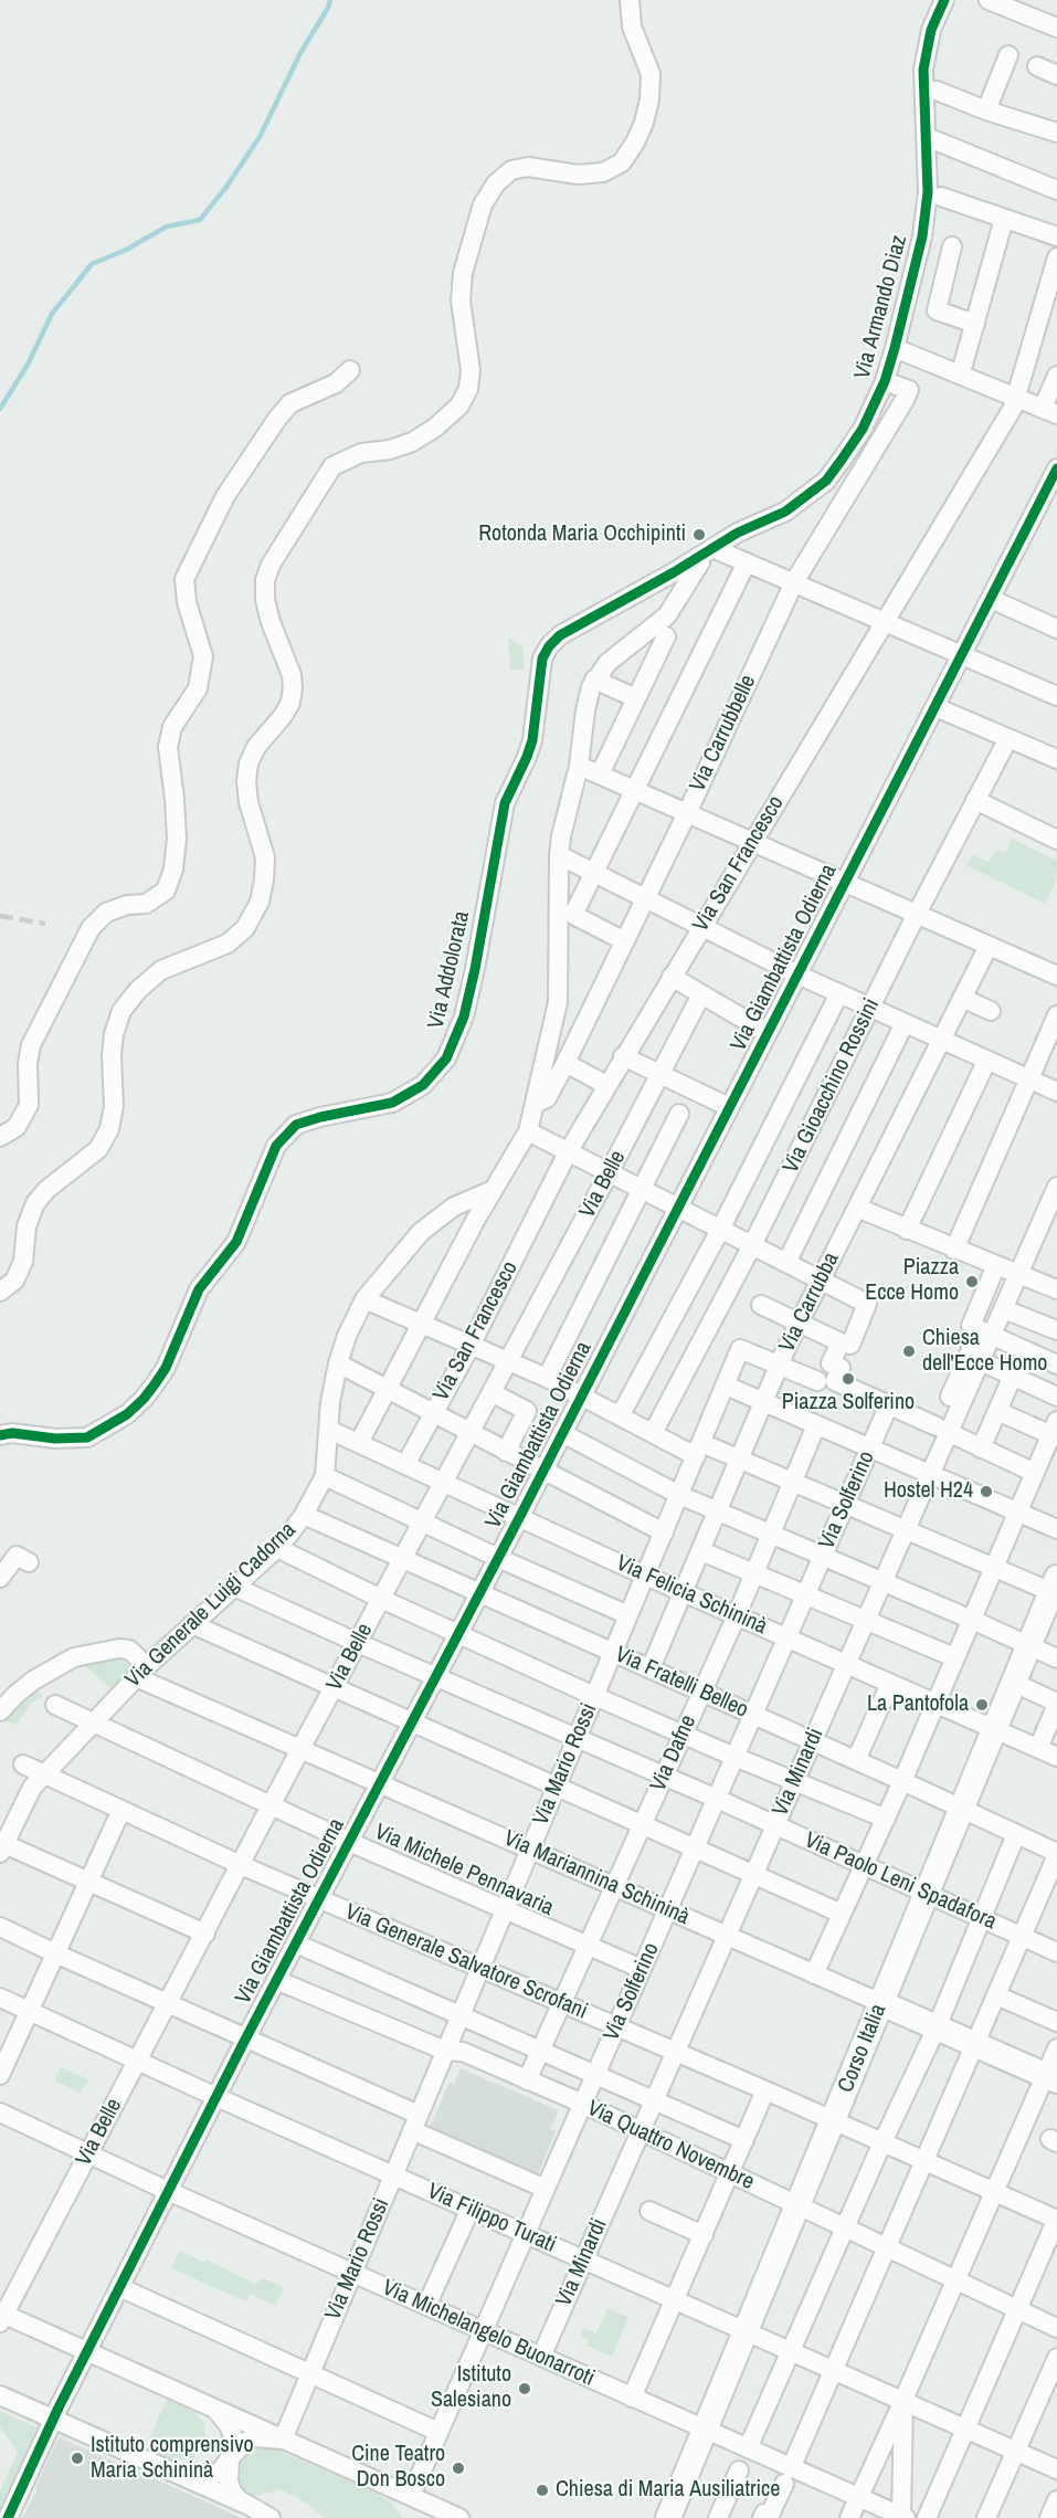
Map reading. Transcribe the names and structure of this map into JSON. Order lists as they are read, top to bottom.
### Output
{
  "streets": {
    "main road": ["Via Mariannina Schininà", "Corso Italia"],
    "street": [
      "Via Armando Diaz",
      "Via Carrubbelle",
      "Via San Francesco",
      "Via Giambattista Odierna",
      "Via Addolorata",
      "Via Gioacchino Rossini",
      "Via Belle",
      "Via Carrubba",
      "Via Solferino",
      "Via Felicia Schininà",
      "Via Generale Luigi Cadorna",
      "Via Fratelli Belleo",
      "Via Dafne",
      "Via Mario Rossi",
      "Via Minardi",
      "Via Michele Pennavaria",
      "Via Paolo Leni Spadafora",
      "Via Generale Salvatore Scrofani",
      "Via Quattro Novembre",
      "Via Filippo Turati",
      "Via Michelangelo Buonarroti"
    ]
  },
  "crossings": [
    ["Via Armando Diaz", "Via Carrubbelle"],
    ["Via Armando Diaz", "Via Addolorata"],
    ["Via San Francesco", "Via Felicia Schininà"],
    ["Via Giambattista Odierna", "Via Felicia Schininà"],
    ["Via Giambattista Odierna", "Via Fratelli Belleo"],
    ["Via Giambattista Odierna", "Via Michele Pennavaria"],
    ["Via Giambattista Odierna", "Via Mariannina Schininà"],
    ["Via Giambattista Odierna", "Via Paolo Leni Spadafora"],
    ["Via Giambattista Odierna", "Via Generale Salvatore Scrofani"],
    ["Via Giambattista Odierna", "Via Quattro Novembre"],
    ["Via Giambattista Odierna", "Via Filippo Turati"],
    ["Via Giambattista Odierna", "Via Michelangelo Buonarroti"],
    ["Via Belle", "Via Felicia Schininà"],
    ["Via Belle", "Via Fratelli Belleo"],
    ["Via Belle", "Via Michele Pennavaria"],
    ["Via Belle", "Via Mariannina Schininà"],
    ["Via Belle", "Via Paolo Leni Spadafora"],
    ["Via Belle", "Via Generale Salvatore Scrofani"],
    ["Via Belle", "Via Filippo Turati"],
    ["Via Belle", "Via Michelangelo Buonarroti"],
    ["Via Carrubba", "Via Felicia Schininà"],
    ["Via Carrubba", "Via Fratelli Belleo"],
    ["Via Carrubba", "Via Mario Rossi"],
    ["Via Solferino", "Via Felicia Schininà"],
    ["Via Solferino", "Via Fratelli Belleo"],
    ["Via Solferino", "Via Michele Pennavaria"],
    ["Via Solferino", "Via Mariannina Schininà"],
    ["Via Solferino", "Via Paolo Leni Spadafora"],
    ["Via Solferino", "Via Generale Salvatore Scrofani"],
    ["Via Solferino", "Via Quattro Novembre"],
    ["Via Solferino", "Via Filippo Turati"],
    ["Via Solferino", "Via Michelangelo Buonarroti"],
    ["Via Felicia Schininà", "Via Generale Luigi Cadorna"],
    ["Via Felicia Schininà", "Via Dafne"],
    ["Via Felicia Schininà", "Via Mario Rossi"],
    ["Via Felicia Schininà", "Via Minardi"],
    ["Via Felicia Schininà", "Corso Italia"],
    ["Via Generale Luigi Cadorna", "Via Fratelli Belleo"],
    ["Via Generale Luigi Cadorna", "Via Michele Pennavaria"],
    ["Via Generale Luigi Cadorna", "Via Mariannina Schininà"],
    ["Via Generale Luigi Cadorna", "Via Paolo Leni Spadafora"],
    ["Via Generale Luigi Cadorna", "Via Generale Salvatore Scrofani"],
    ["Via Fratelli Belleo", "Via Dafne"],
    ["Via Fratelli Belleo", "Via Mario Rossi"],
    ["Via Fratelli Belleo", "Via Minardi"],
    ["Via Fratelli Belleo", "Corso Italia"],
    ["Via Dafne", "Via Michele Pennavaria"],
    ["Via Dafne", "Via Mariannina Schininà"],
    ["Via Dafne", "Via Paolo Leni Spadafora"],
    ["Via Dafne", "Via Generale Salvatore Scrofani"],
    ["Via Dafne", "Via Quattro Novembre"],
    ["Via Mario Rossi", "Via Michele Pennavaria"],
    ["Via Mario Rossi", "Via Mariannina Schininà"],
    ["Via Mario Rossi", "Via Paolo Leni Spadafora"],
    ["Via Mario Rossi", "Via Generale Salvatore Scrofani"],
    ["Via Mario Rossi", "Via Quattro Novembre"],
    ["Via Mario Rossi", "Via Filippo Turati"],
    ["Via Mario Rossi", "Via Michelangelo Buonarroti"],
    ["Via Minardi", "Via Mariannina Schininà"],
    ["Via Minardi", "Via Paolo Leni Spadafora"],
    ["Via Minardi", "Via Generale Salvatore Scrofani"],
    ["Via Minardi", "Via Quattro Novembre"],
    ["Via Minardi", "Via Filippo Turati"],
    ["Via Minardi", "Via Michelangelo Buonarroti"],
    ["Via Mariannina Schininà", "Corso Italia"],
    ["Via Paolo Leni Spadafora", "Corso Italia"],
    ["Via Generale Salvatore Scrofani", "Corso Italia"],
    ["Corso Italia", "Via Quattro Novembre"],
    ["Corso Italia", "Via Filippo Turati"],
    ["Corso Italia", "Via Michelangelo Buonarroti"]
  ],
  "places": [
    "Rotonda Maria Occhipinti",
    "Piazza Ecce Homo",
    "Chiesa dell'Ecce Homo",
    "Piazza Solferino",
    "Hostel H24",
    "La Pantofola",
    "Istituto Salesiano",
    "Istituto comprensivo Maria Schininà",
    "Cine Teatro Don Bosco",
    "Chiesa di Maria Ausiliatrice"
  ]
}
